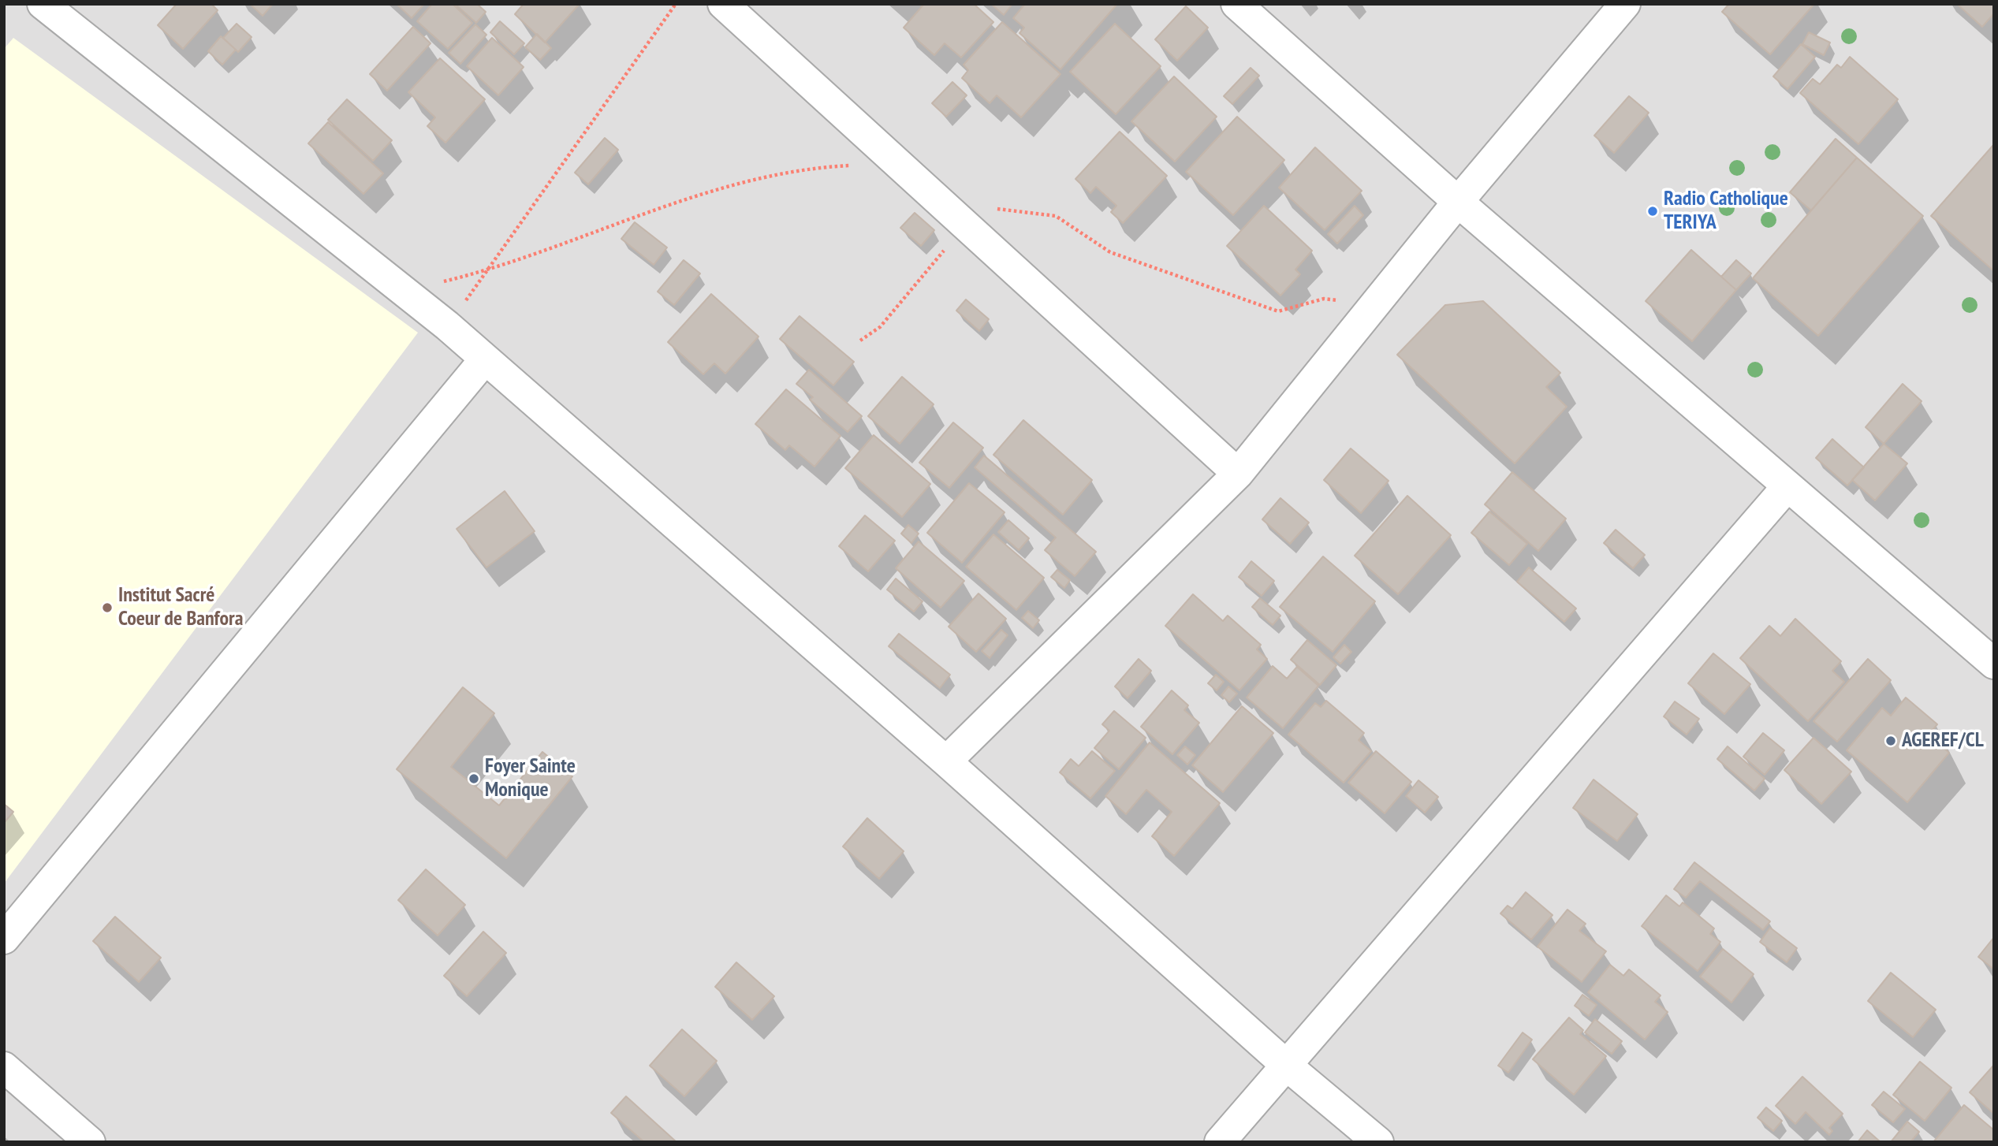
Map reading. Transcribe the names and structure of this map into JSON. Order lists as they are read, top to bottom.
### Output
{
  "places": [
    "Radio Catholique TERIYA",
    "Institut Sacré Coeur de Banfora",
    "AGEREF/CL",
    "Foyer Sainte Monique"
  ]
}
